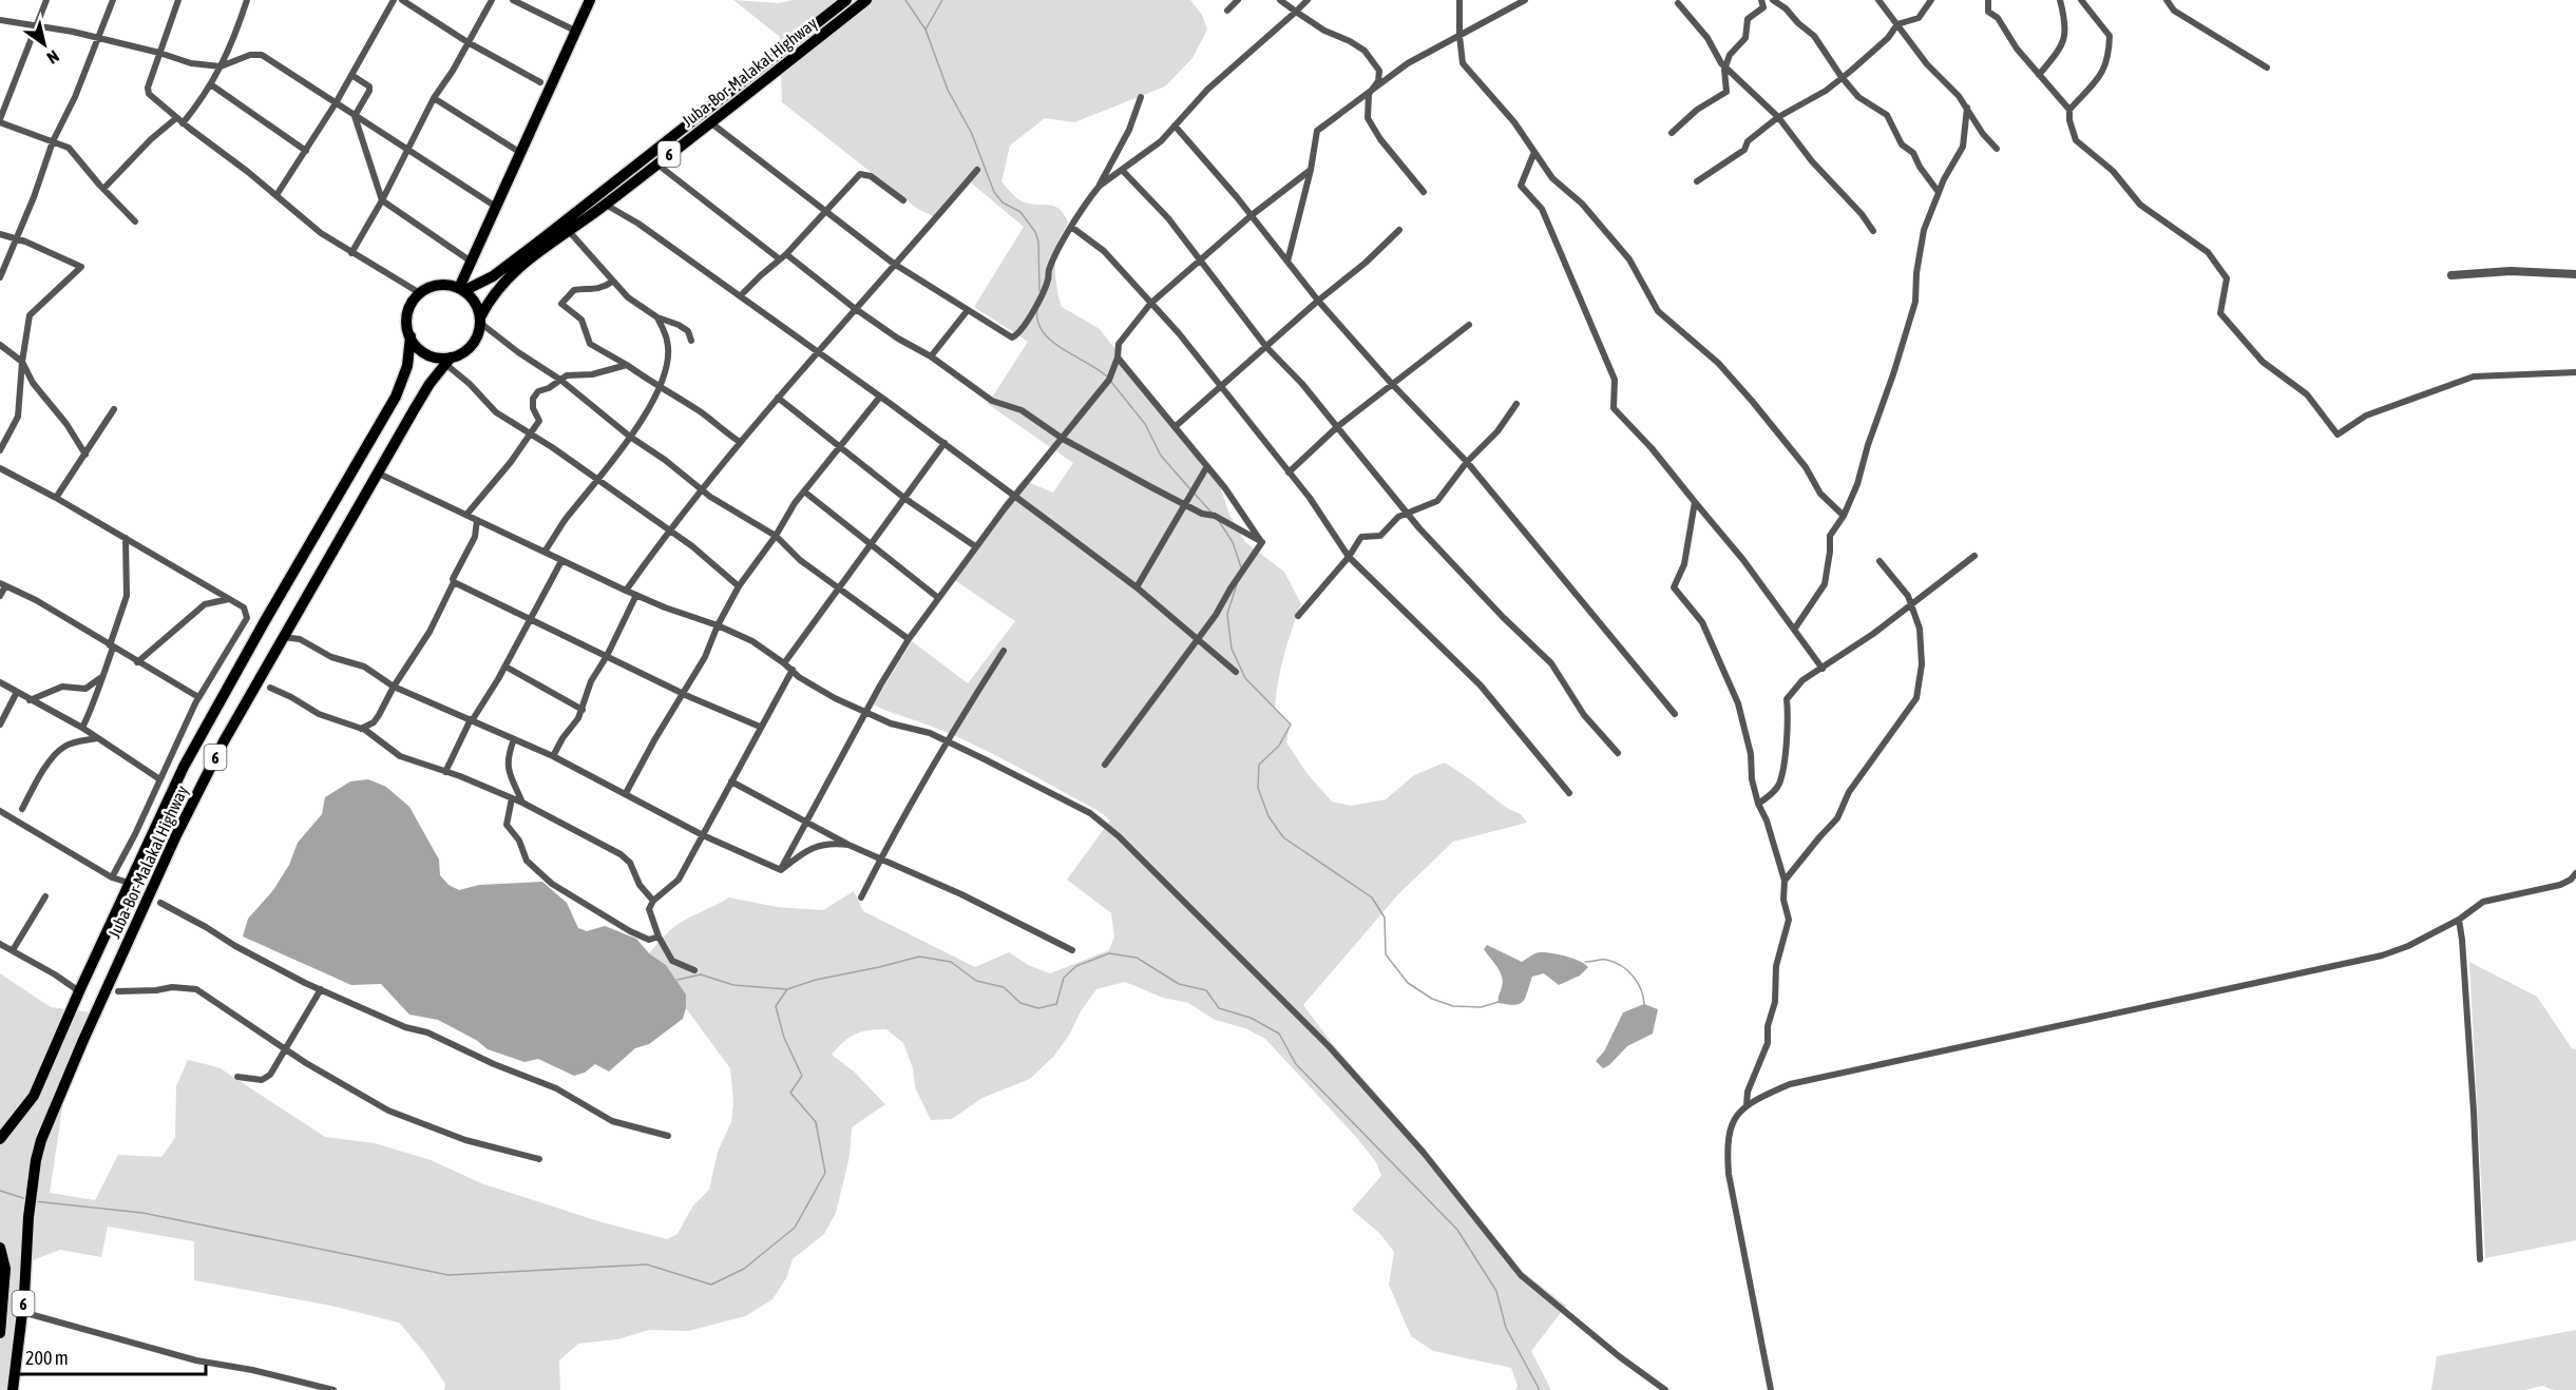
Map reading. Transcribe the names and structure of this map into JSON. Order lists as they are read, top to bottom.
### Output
{
  "streets": {
    "main road": ["Juba-Bor-Malakal Highway", "6"]
  },
  "scale_bar": "200 m",
  "north": "bottom right"
}
